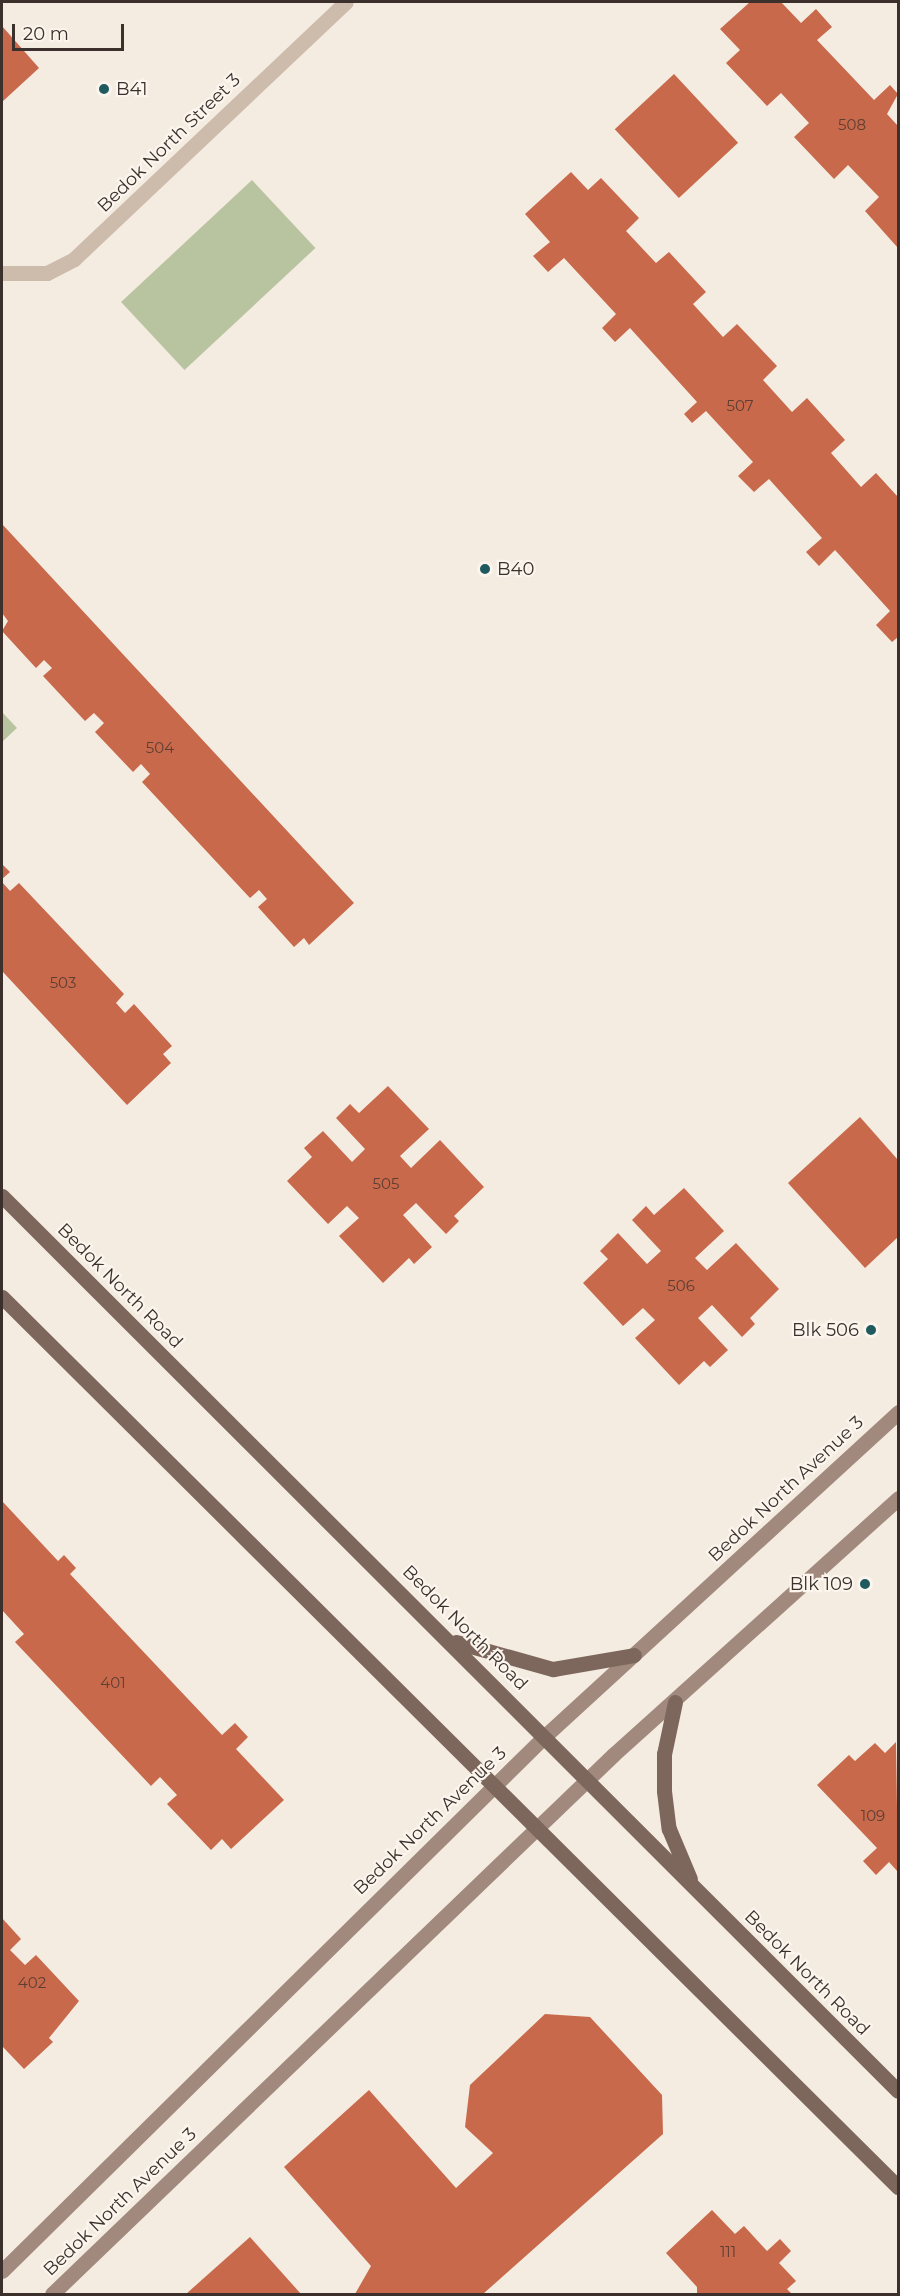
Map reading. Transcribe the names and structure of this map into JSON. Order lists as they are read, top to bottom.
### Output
{
  "streets": {
    "main road": ["Bedok North Road", "Bedok North Avenue 3"],
    "street": ["Bedok North Street 3"]
  },
  "crossings": [
    ["Bedok North Road", "Bedok North Avenue 3"]
  ],
  "places": [
    "B41",
    "B40",
    "Blk 506",
    "Blk 109"
  ],
  "house_numbers": [
    "508",
    "507",
    "504",
    "503",
    "505",
    "506",
    "401",
    "109",
    "402",
    "111"
  ],
  "scale_bar": "20 m"
}
